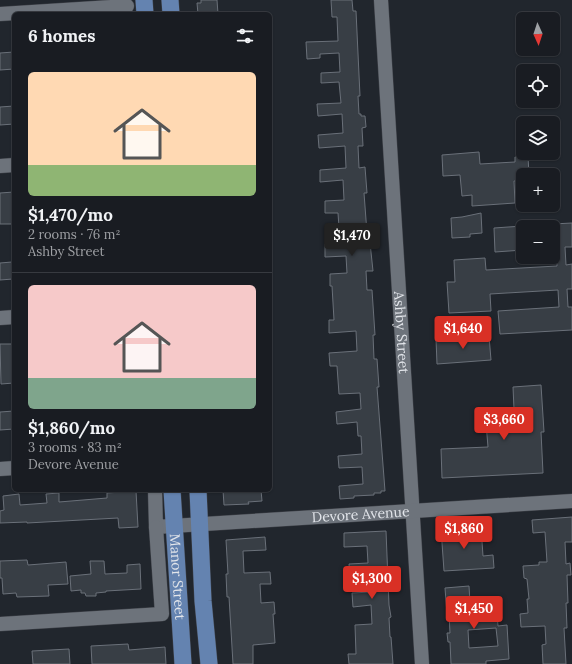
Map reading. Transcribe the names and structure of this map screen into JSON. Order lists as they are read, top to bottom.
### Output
{
  "streets": {
    "main road": ["Manor Street"],
    "street": ["Ashby Street", "Devore Avenue"]
  },
  "crossings": [
    ["Ashby Street", "Devore Avenue"],
    ["Devore Avenue", "Manor Street"]
  ],
  "north": "bottom",
  "page": {
    "map_buttons": ["+", "−"],
    "heading": "6 homes",
    "list": [
      {
        "name": "$1,470/mo",
        "note": "2 rooms · 76 m² · Ashby Street"
      },
      {
        "name": "$1,860/mo",
        "note": "3 rooms · 83 m² · Devore Avenue"
      }
    ],
    "price": [
      "$1,470",
      "$1,640",
      "$3,660",
      "$1,860",
      "$1,300",
      "$1,450"
    ]
  }
}
